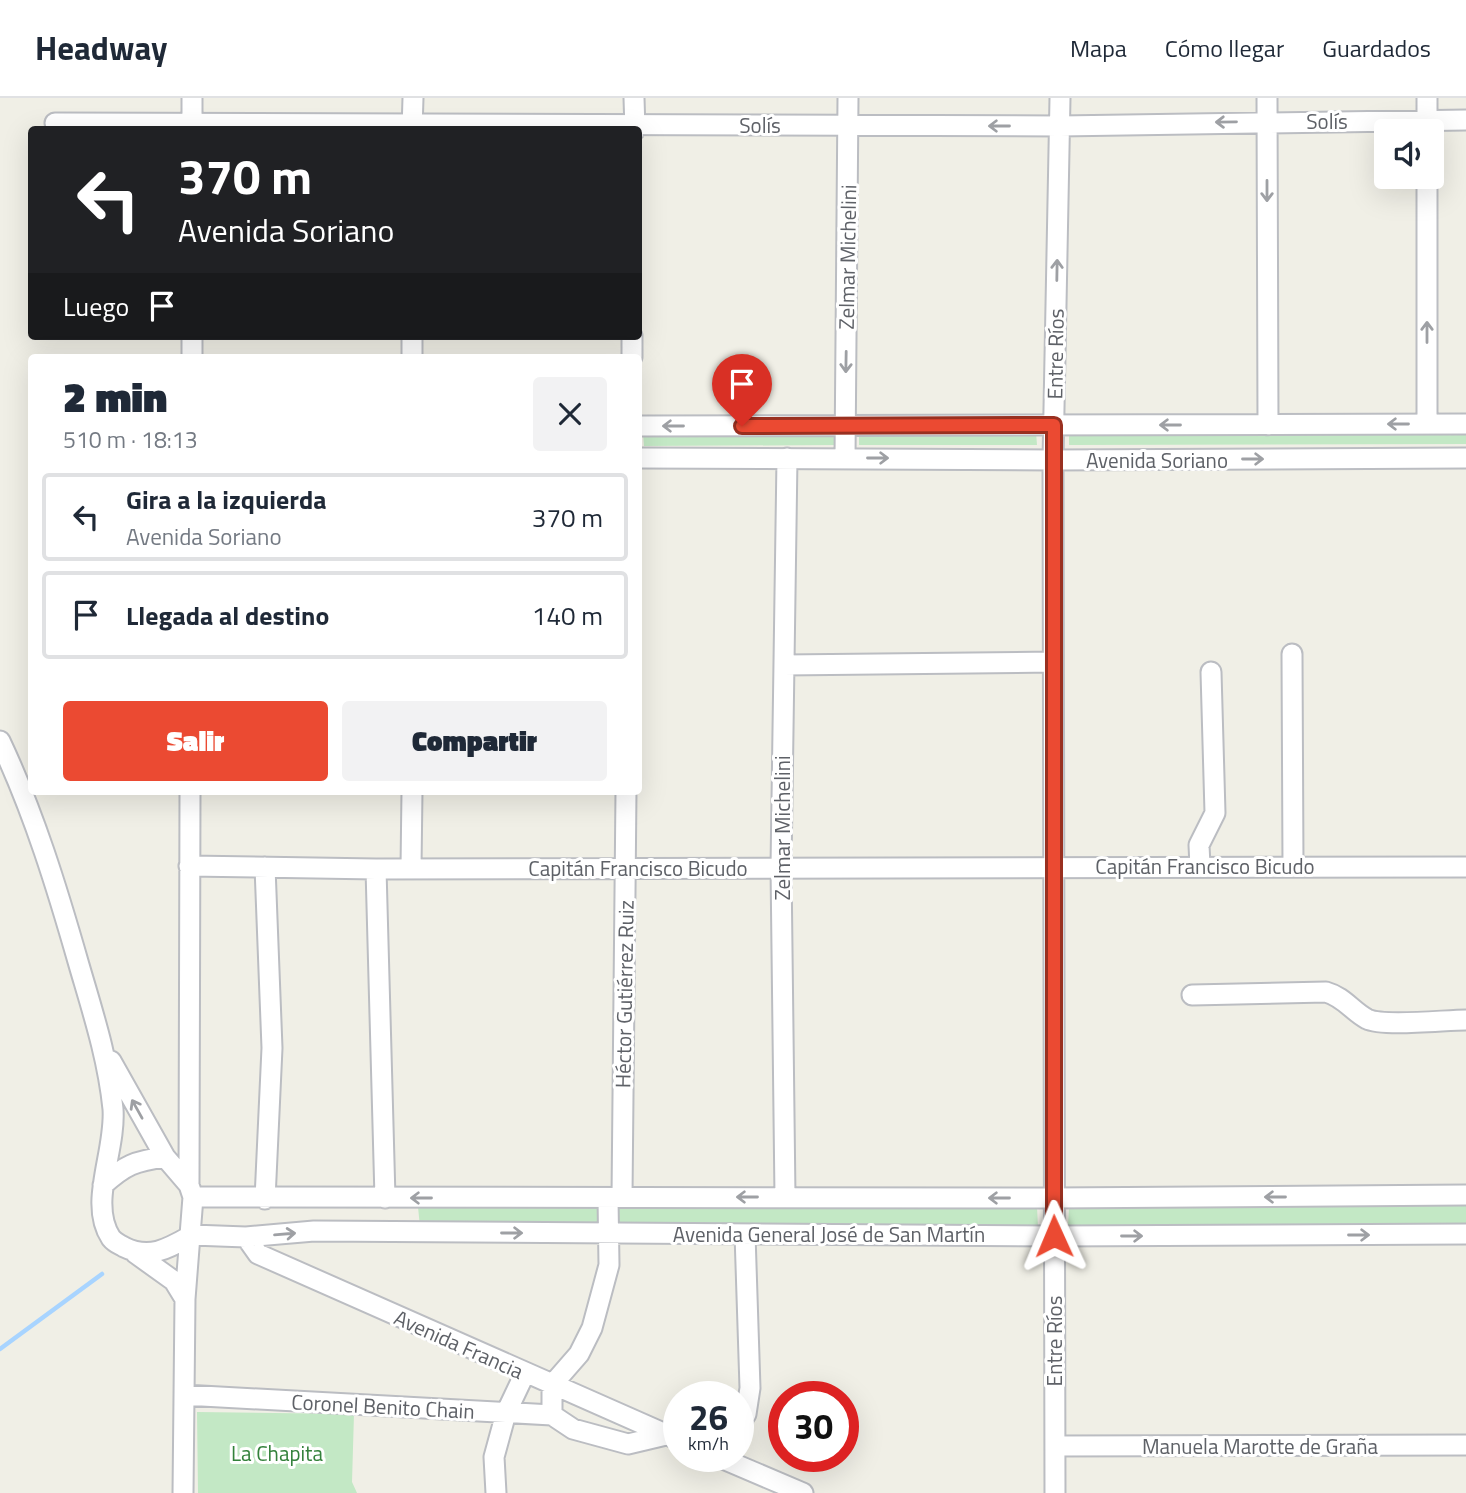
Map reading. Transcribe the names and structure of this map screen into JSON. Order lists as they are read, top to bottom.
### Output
{
  "streets": {
    "street": [
      "Solís",
      "Zelmar Michelini",
      "Entre Ríos",
      "Avenida Soriano",
      "Capitán Francisco Bicudo",
      "Héctor Gutiérrez Ruiz",
      "Avenida General José de San Martín",
      "Avenida Francia",
      "Coronel Benito Chain",
      "Manuela Marotte de Graña"
    ]
  },
  "crossings": [
    ["Solís", "Zelmar Michelini"],
    ["Solís", "Entre Ríos"],
    ["Zelmar Michelini", "Avenida Soriano"],
    ["Zelmar Michelini", "Capitán Francisco Bicudo"],
    ["Zelmar Michelini", "Avenida General José de San Martín"],
    ["Entre Ríos", "Avenida Soriano"],
    ["Entre Ríos", "Capitán Francisco Bicudo"],
    ["Entre Ríos", "Avenida General José de San Martín"],
    ["Entre Ríos", "Manuela Marotte de Graña"],
    ["Capitán Francisco Bicudo", "Héctor Gutiérrez Ruiz"],
    ["Héctor Gutiérrez Ruiz", "Avenida General José de San Martín"],
    ["Héctor Gutiérrez Ruiz", "Avenida Francia"],
    ["Avenida General José de San Martín", "Avenida Francia"]
  ],
  "one_way": ["Solís"],
  "parks": ["La Chapita"],
  "page": {
    "header": "Headway",
    "nav": ["Mapa", "Cómo llegar", "Guardados"],
    "turn": ["370 m", "Avenida Soriano"],
    "then": "Luego",
    "heading": ["2 min", "510 m · 18:13"],
    "list": [
      {
        "name": "Gira a la izquierda",
        "note": "Avenida Soriano",
        "value": "370 m"
      },
      {
        "name": "Llegada al destino",
        "value": "140 m"
      }
    ],
    "buttons": ["Salir", "Compartir"],
    "speed": "26 km/h",
    "limit": "30"
  }
}
